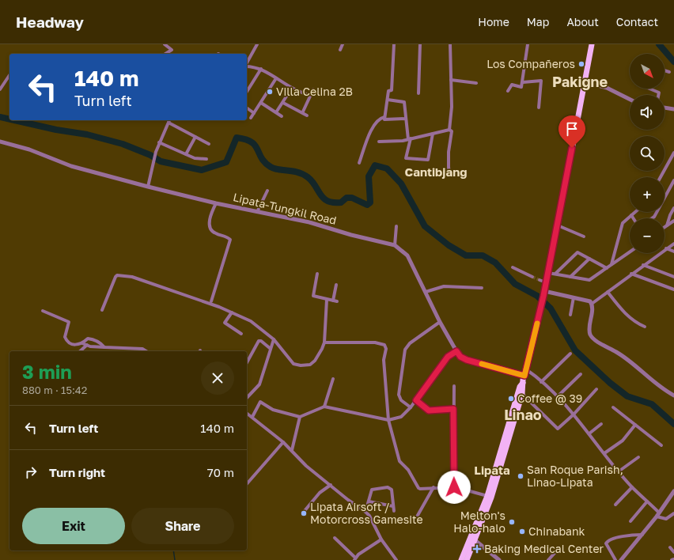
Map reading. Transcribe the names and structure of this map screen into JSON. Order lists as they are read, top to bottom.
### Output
{
  "streets": {
    "street": ["Lipata-Tungkil Road"]
  },
  "districts": [
    "Pakigne",
    "Cantibjang",
    "Linao",
    "Lipata"
  ],
  "places": {
    "other": [
      "Los Compañeros",
      "Villa Celina 2B",
      "Coffee @ 39",
      "San Roque Parish, Linao-Lipata",
      "Lipata Airsoft / Motorcross Gamesite",
      "Melton's Halo-halo",
      "Chinabank"
    ],
    "health": ["Baking Medical Center"]
  },
  "north": "bottom right",
  "page": {
    "header": "Headway",
    "nav": [
      "Home",
      "Map",
      "About",
      "Contact"
    ],
    "map_buttons": ["+", "−"],
    "turn": ["140 m", "Turn left"],
    "heading": ["3 min", "880 m · 15:42"],
    "list": [
      {
        "name": "Turn left",
        "value": "140 m"
      },
      {
        "name": "Turn right",
        "value": "70 m"
      }
    ],
    "buttons": ["Exit", "Share"]
  }
}
